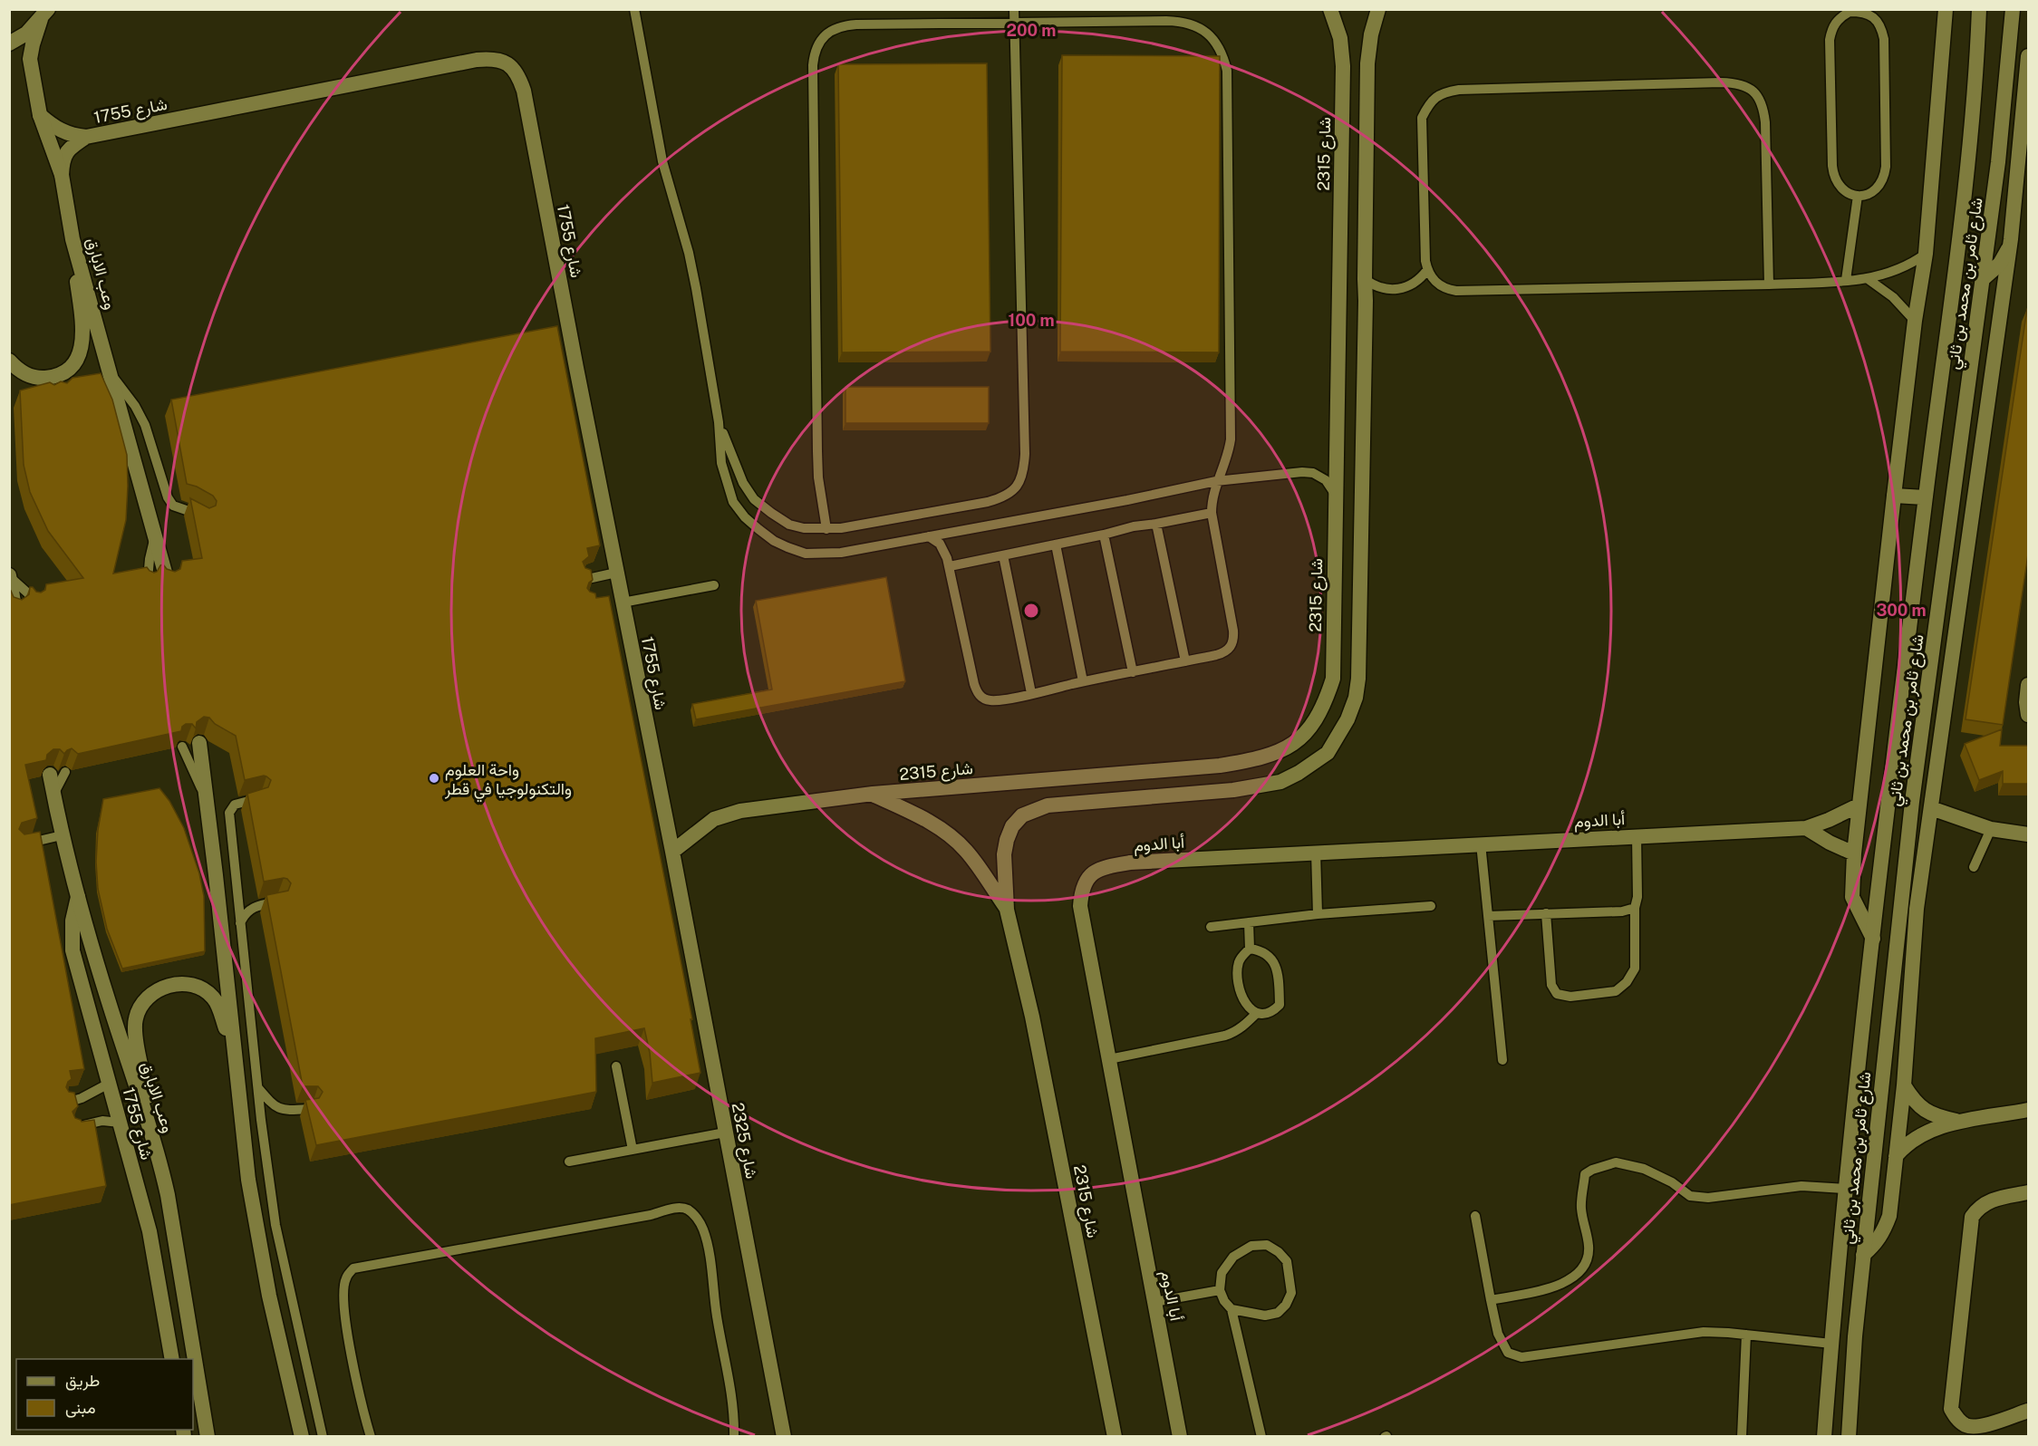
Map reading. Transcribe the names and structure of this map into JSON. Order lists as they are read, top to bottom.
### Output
{
  "streets": {
    "street": [
      "شارع 1755",
      "شارع 2315",
      "وعب الابارق",
      "شارع ثامر بن محمد بن ثاني",
      "أبا الدوم",
      "شارع 2325"
    ]
  },
  "crossings": [
    ["شارع 1755", "شارع 2315"],
    ["شارع 1755", "وعب الابارق"],
    ["شارع 1755", "شارع 2325"],
    ["شارع 2315", "شارع 2325"]
  ],
  "places": ["واحة العلوم والتكنولوجيا في قطر"],
  "legend": ["طريق", "مبنى"],
  "rings": ["200 m", "100 m", "300 m"]
}
